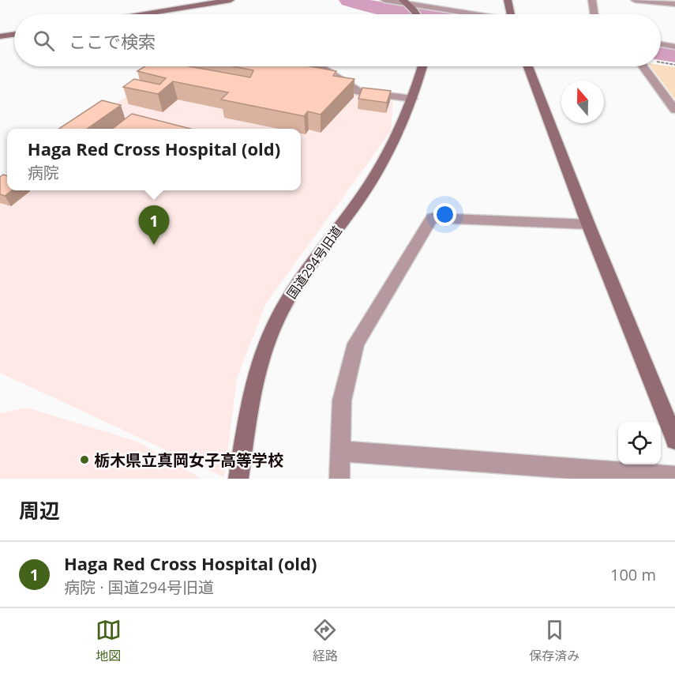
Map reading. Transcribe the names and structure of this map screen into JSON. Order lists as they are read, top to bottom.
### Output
{
  "streets": {
    "street": ["国道294号旧道"]
  },
  "places": ["栃木県立真岡女子高等学校"],
  "north": "top",
  "page": {
    "search": "ここで検索",
    "popup": ["Haga Red Cross Hospital (old)", "病院"],
    "pins": "1",
    "heading": "周辺",
    "list": [
      {
        "mark": "1",
        "name": "Haga Red Cross Hospital (old)",
        "note": "病院 · 国道294号旧道",
        "value": "100 m"
      }
    ],
    "nav": ["地図", "経路", "保存済み"]
  }
}
